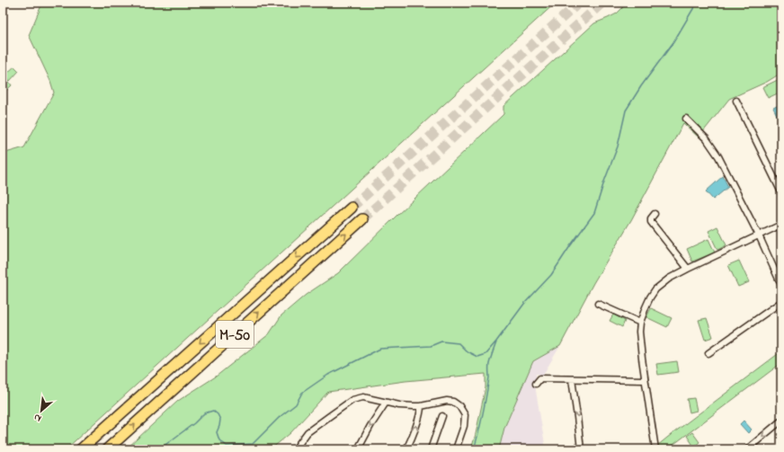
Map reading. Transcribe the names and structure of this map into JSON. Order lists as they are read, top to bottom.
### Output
{
  "streets": {
    "highway": ["M-50"]
  },
  "north": "bottom left"
}
